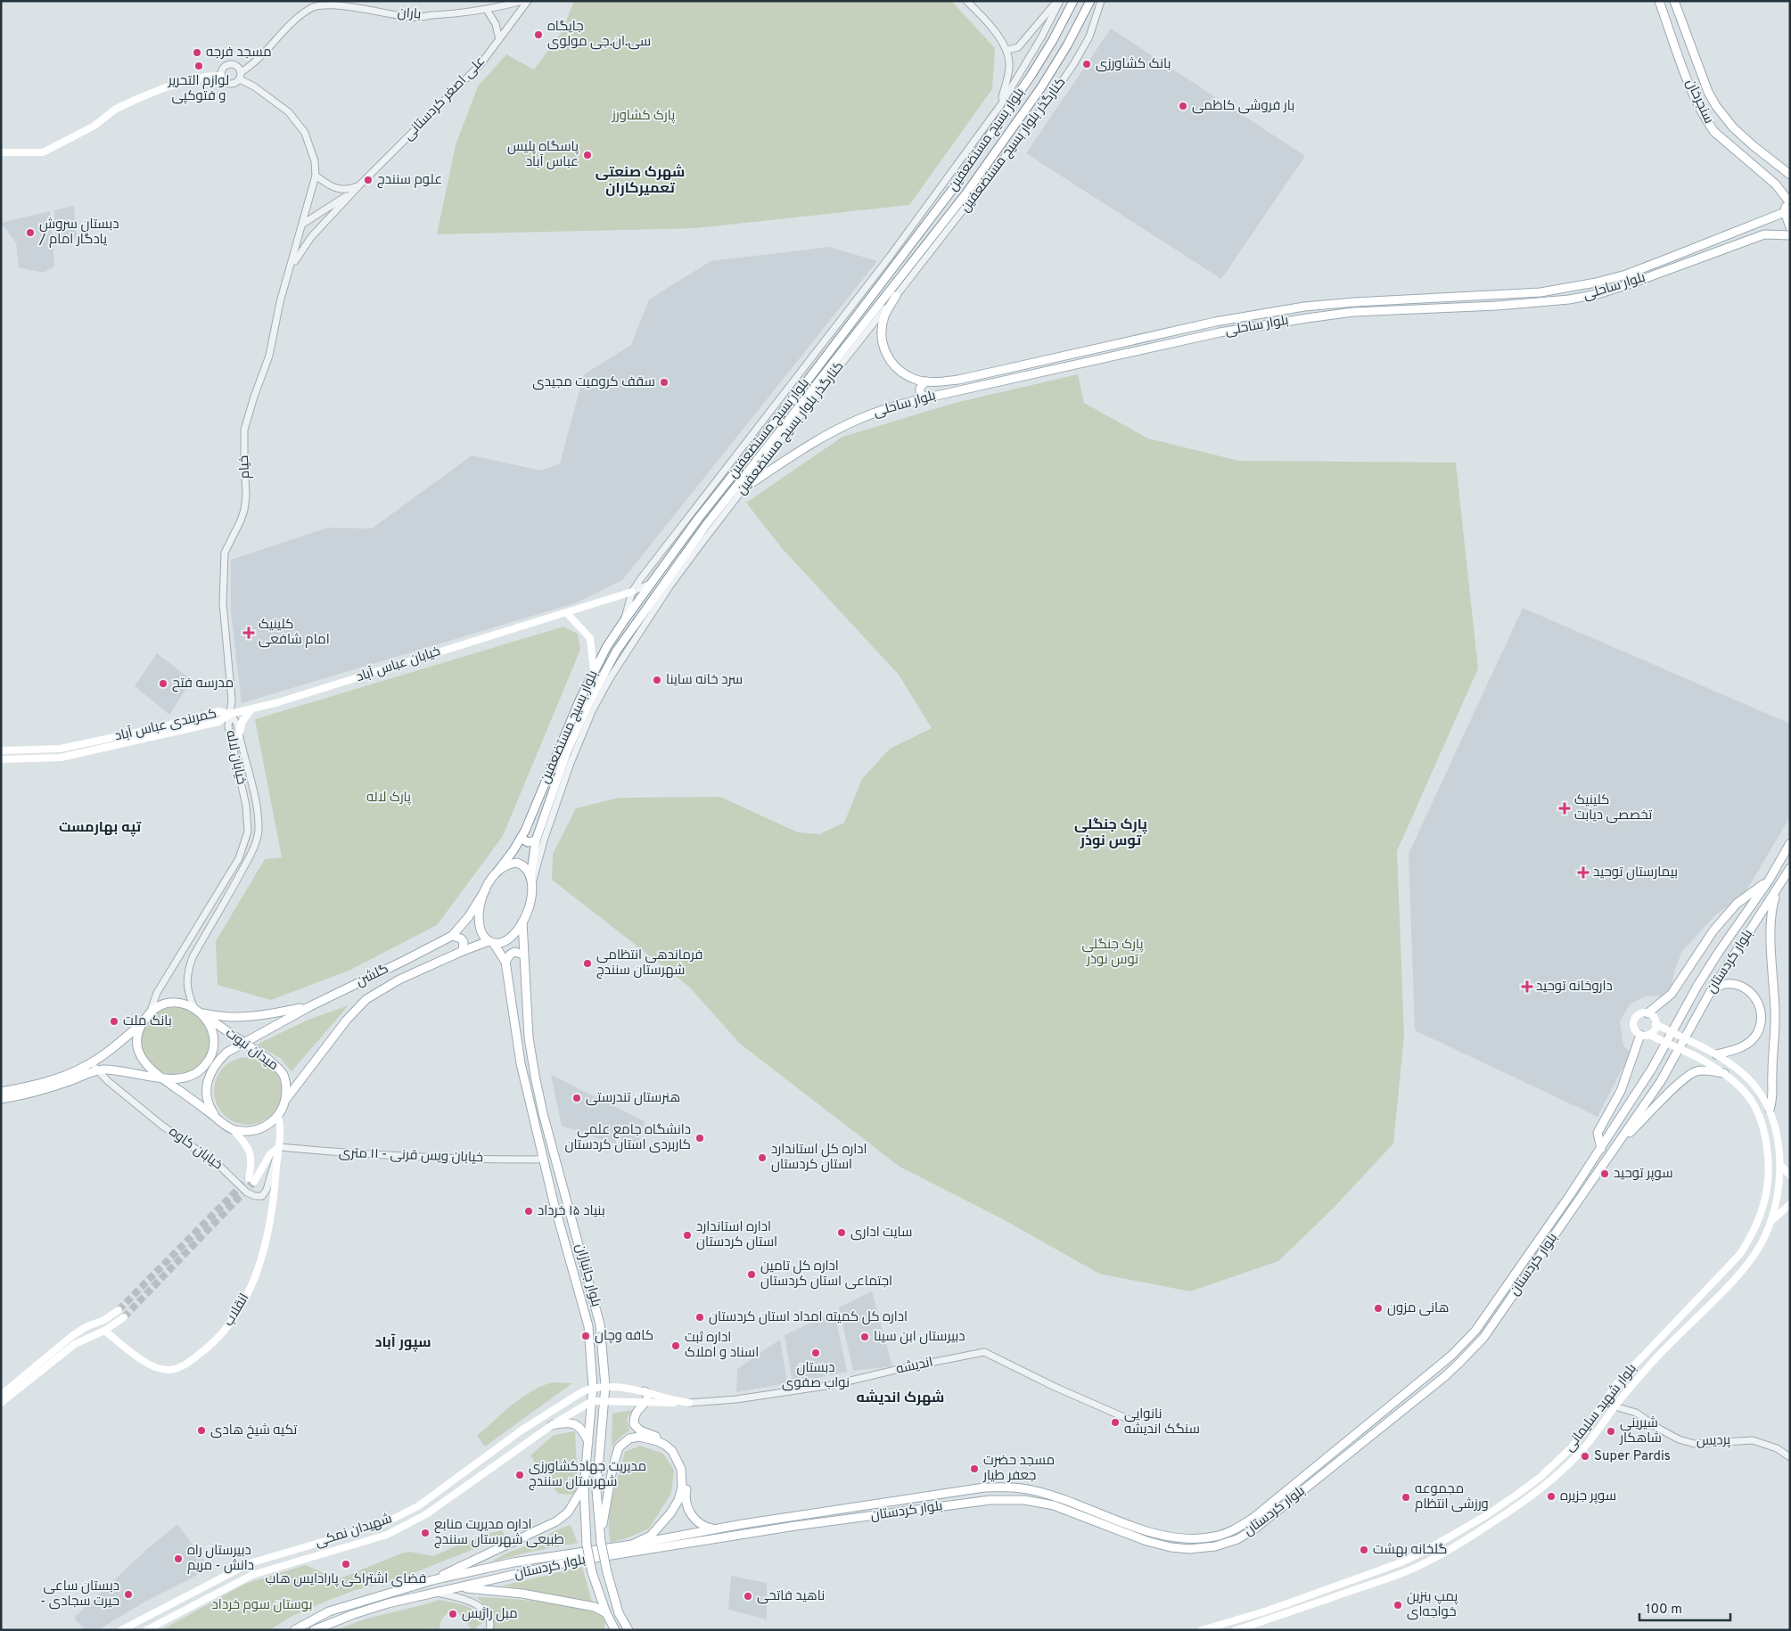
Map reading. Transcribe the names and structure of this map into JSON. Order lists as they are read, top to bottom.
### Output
{
  "streets": {
    "main road": [
      "سنجرخان",
      "بلوار بسیج مستضعفین",
      "بلوار ساحلی",
      "خیابان عباس آباد",
      "کمربندی عباس آباد",
      "بلوار کردستان",
      "گلشن",
      "میدان نبوت",
      "بلوار جانبازان",
      "انقلاب",
      "اندیشه",
      "بلوار شهید سلیمانی",
      "شهیدان نمکی"
    ],
    "street": [
      "باران",
      "علی اصغر کردستانی",
      "کنارگذر بلوار بسیج مستضعفین",
      "خیام",
      "خیابان لاله",
      "خیابان کاوه",
      "خیابان ویس قرنی - ۱۱ متری",
      "پردیس"
    ]
  },
  "crossings": [
    ["بلوار بسیج مستضعفین", "کنارگذر بلوار بسیج مستضعفین"],
    ["بلوار بسیج مستضعفین", "گلشن"],
    ["بلوار بسیج مستضعفین", "بلوار جانبازان"],
    ["کنارگذر بلوار بسیج مستضعفین", "بلوار ساحلی"],
    ["کنارگذر بلوار بسیج مستضعفین", "خیابان عباس آباد"],
    ["کنارگذر بلوار بسیج مستضعفین", "گلشن"],
    ["کنارگذر بلوار بسیج مستضعفین", "بلوار جانبازان"],
    ["خیام", "خیابان عباس آباد"],
    ["خیام", "کمربندی عباس آباد"],
    ["خیام", "خیابان لاله"],
    ["خیابان عباس آباد", "کمربندی عباس آباد"],
    ["خیابان عباس آباد", "خیابان لاله"],
    ["کمربندی عباس آباد", "خیابان لاله"],
    ["خیابان لاله", "میدان نبوت"],
    ["بلوار کردستان", "بلوار جانبازان"],
    ["گلشن", "میدان نبوت"],
    ["گلشن", "بلوار جانبازان"],
    ["گلشن", "انقلاب"],
    ["میدان نبوت", "انقلاب"],
    ["خیابان کاوه", "خیابان ویس قرنی - ۱۱ متری"],
    ["خیابان کاوه", "انقلاب"],
    ["خیابان ویس قرنی - ۱۱ متری", "بلوار جانبازان"],
    ["خیابان ویس قرنی - ۱۱ متری", "انقلاب"],
    ["بلوار جانبازان", "اندیشه"],
    ["بلوار جانبازان", "شهیدان نمکی"],
    ["اندیشه", "شهیدان نمکی"],
    ["بلوار شهید سلیمانی", "پردیس"]
  ],
  "districts": [
    "شهرک صنعتی تعمیرکاران",
    "پارک جنگلی توس نوذر",
    "تپه بهارمست",
    "سپور آباد",
    "شهرک اندیشه"
  ],
  "parks": [
    "پارک کشاورز",
    "پارک لاله",
    "پارک جنگلی توس نوذر",
    "بوستان سوم خرداد"
  ],
  "places": {
    "other": [
      "جایگاه سی.ان.جی مولوی",
      "مسجد فرجه",
      "بانک کشاورزی",
      "لوازم التحریر و فتوکپی",
      "بار فروشی کاظمی",
      "پاسگاه پلیس عباس آباد",
      "علوم سنندج",
      "دبستان سروش / یادگار امام",
      "سقف کرومیت مجیدی",
      "سرد خانه ساینا",
      "مدرسه فتح",
      "فرماندهی انتظامی شهرستان سنندج",
      "بانک ملت",
      "هنرستان تندرستی",
      "دانشگاه جامع علمی کاربردی استان کردستان",
      "اداره کل استاندارد استان کردستان",
      "سوپر توحید",
      "بنیاد ۱۵ خرداد",
      "سایت اداری",
      "اداره استاندارد استان کردستان",
      "اداره کل تامین اجتماعی استان کردستان",
      "هانی مزون",
      "اداره کل کمیته امداد استان کردستان",
      "کافه وچان",
      "دبیرستان ابن سینا",
      "اداره ثبت اسناد و املاک",
      "دبستان نواب صفوی",
      "نانوایی سنگک اندیشه",
      "تکیه شیخ هادی",
      "شیرینی شاهکار",
      "Super Pardis",
      "مسجد حضرت جعفر طیار",
      "مدیریت جهادکشاورزی شهرستان سنندج",
      "سوپر جزیره",
      "مجموعه ورزشی انتظام",
      "اداره مدیریت منابع طبیعی شهرستان سنندج",
      "گلخانه بهشت",
      "دبیرستان راه دانش - مریم",
      "فضای اشتراکی پارادایس هاب",
      "دبستان ساعی - حیرت سجادی",
      "ناهید فاتحی",
      "پمپ بنزین خواجه‌ای",
      "مبل راژیس"
    ],
    "health": [
      "کلینیک امام شافعی",
      "کلینیک تخصصی دیابت",
      "بیمارستان توحید",
      "داروخانه توحید"
    ]
  },
  "scale_bar": "100 m"
}
